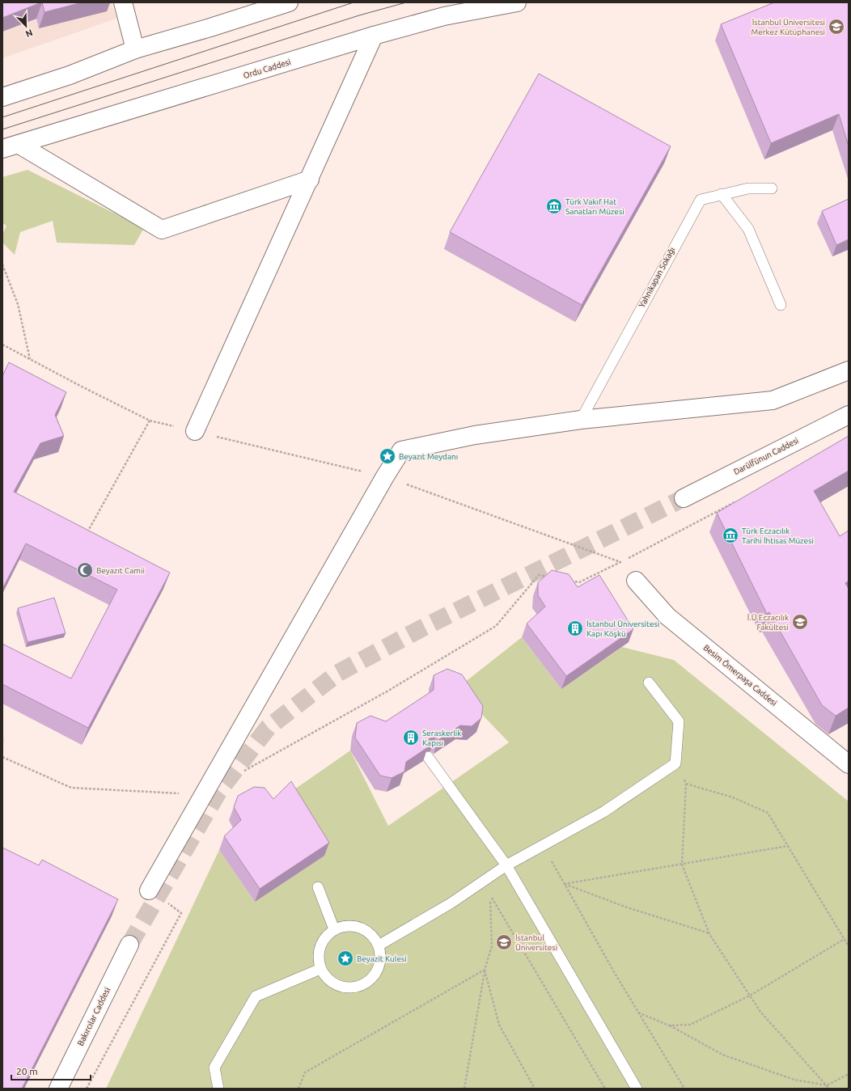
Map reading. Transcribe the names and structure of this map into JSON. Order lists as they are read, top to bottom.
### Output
{
  "streets": {
    "street": [
      "Ordu Caddesi",
      "Darülfünun Caddesi",
      "Besim Ömerpaşa Caddesi",
      "Bakırcılar Caddesi"
    ],
    "lane": ["Yahnikapan Sokağı"]
  },
  "places": {
    "school or university": ["İstanbul Üniversitesi Merkez Kütüphanesi", "İ.Ü Eczacılık Fakültesi", "İstanbul Üniversitesi"],
    "museum": ["Türk Vakıf Hat Sanatları Müzesi", "Türk Eczacılık Tarihi İhtisas Müzesi"],
    "place": ["Beyazıt Meydanı", "Beyazit Kulesi"],
    "mosque": ["Beyazıt Camii"],
    "building": ["İstanbul Üniversitesi Kapı Köşkü", "Seraskerlik Kapısı"]
  },
  "scale_bar": "20 m",
  "north": "bottom right"
}
